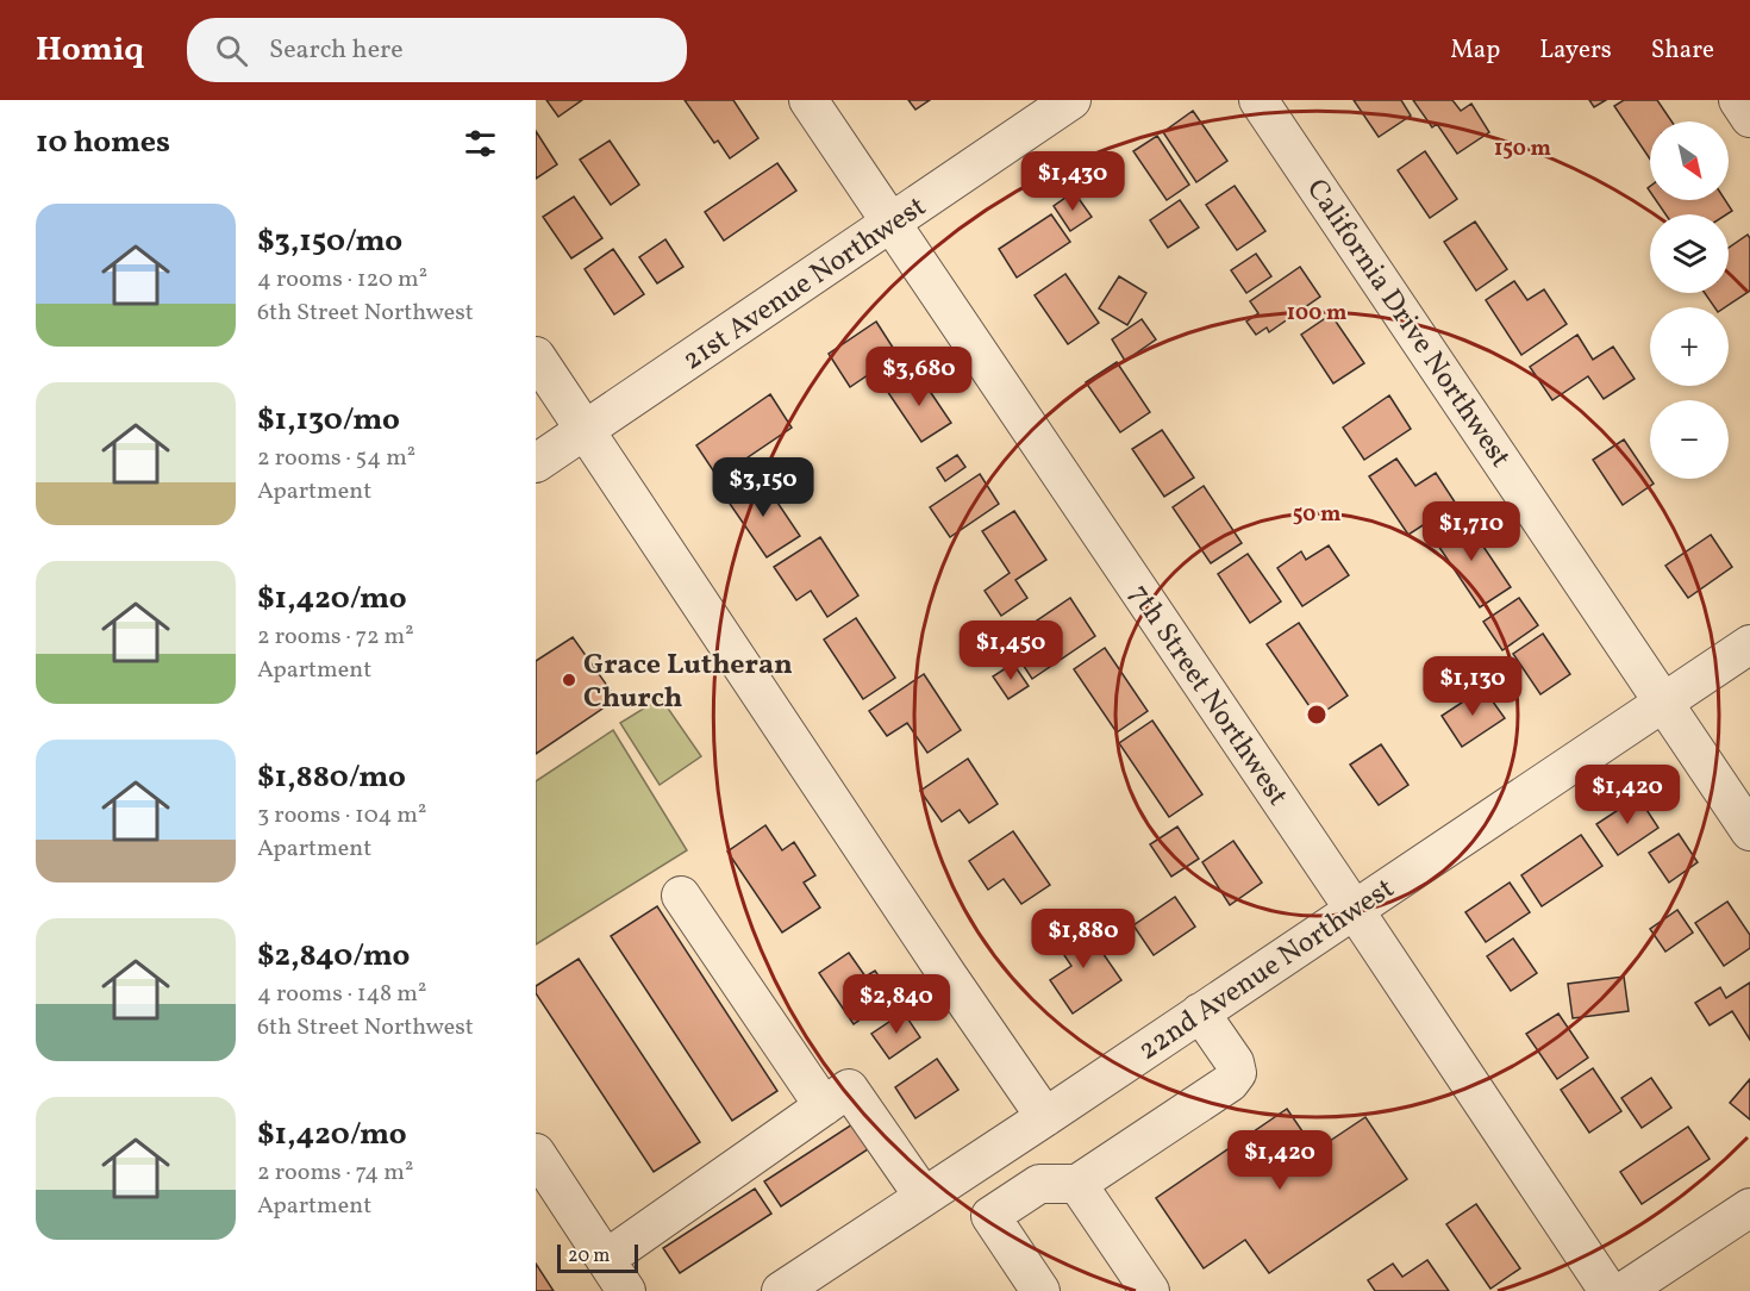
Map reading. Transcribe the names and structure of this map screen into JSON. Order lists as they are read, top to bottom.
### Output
{
  "streets": {
    "street": [
      "21st Avenue Northwest",
      "California Drive Northwest",
      "7th Street Northwest",
      "22nd Avenue Northwest"
    ]
  },
  "crossings": [
    ["21st Avenue Northwest", "7th Street Northwest"],
    ["California Drive Northwest", "22nd Avenue Northwest"],
    ["7th Street Northwest", "22nd Avenue Northwest"]
  ],
  "places": ["Grace Lutheran Church"],
  "scale_bar": "20 m",
  "north": "bottom right",
  "page": {
    "header": "Homiq",
    "search": "Search here",
    "nav": ["Map", "Layers", "Share"],
    "heading": "10 homes",
    "map_buttons": ["+", "−"],
    "price": [
      "$1,430",
      "$3,680",
      "$3,150",
      "$1,710",
      "$1,450",
      "$1,130",
      "$1,420",
      "$1,880",
      "$2,840",
      "$1,420"
    ],
    "list": [
      {
        "name": "$3,150/mo",
        "note": "4 rooms · 120 m² · 6th Street Northwest"
      },
      {
        "name": "$1,130/mo",
        "note": "2 rooms · 54 m² · Apartment"
      },
      {
        "name": "$1,420/mo",
        "note": "2 rooms · 72 m² · Apartment"
      },
      {
        "name": "$1,880/mo",
        "note": "3 rooms · 104 m² · Apartment"
      },
      {
        "name": "$2,840/mo",
        "note": "4 rooms · 148 m² · 6th Street Northwest"
      },
      {
        "name": "$1,420/mo",
        "note": "2 rooms · 74 m² · Apartment"
      }
    ],
    "scale": "20 m"
  },
  "rings": ["150 m", "100 m", "50 m"]
}
